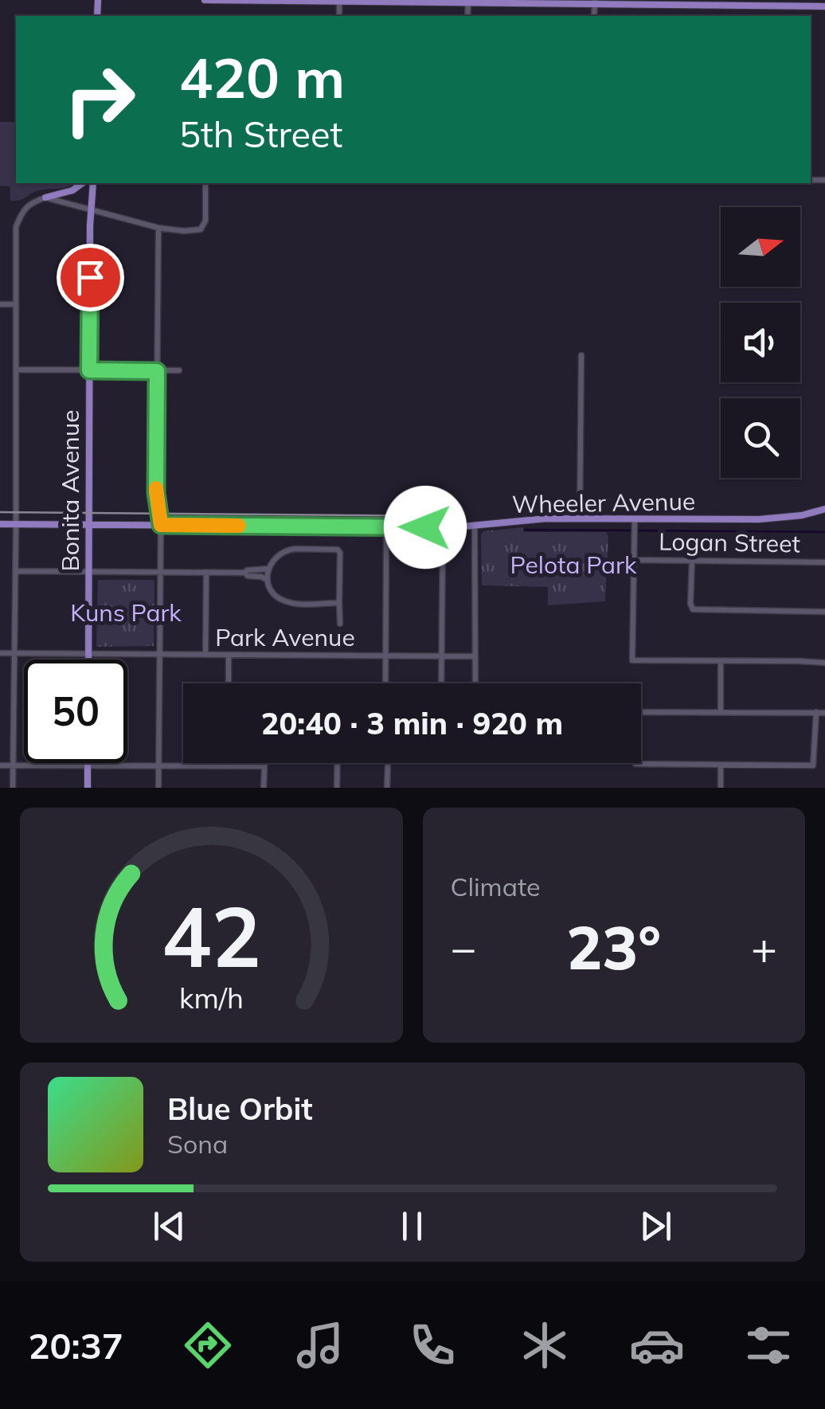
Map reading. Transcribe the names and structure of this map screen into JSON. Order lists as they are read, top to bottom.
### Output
{
  "streets": {
    "main road": ["Bonita Avenue", "Wheeler Avenue"],
    "street": ["Logan Street", "Park Avenue"]
  },
  "crossings": [
    ["Bonita Avenue", "Wheeler Avenue"],
    ["Bonita Avenue", "Park Avenue"]
  ],
  "parks": ["Pelota Park", "Kuns Park"],
  "north": "right",
  "page": {
    "turn": ["420 m", "5th Street"],
    "limit": "50",
    "trip": "20:40 · 3 min · 920 m",
    "tile": "Climate",
    "heat": ["−", "23°", "+"],
    "song": ["Blue Orbit", "Sona"],
    "tabs": "20:37",
    "gauge": ["42", "km/h"]
  }
}
